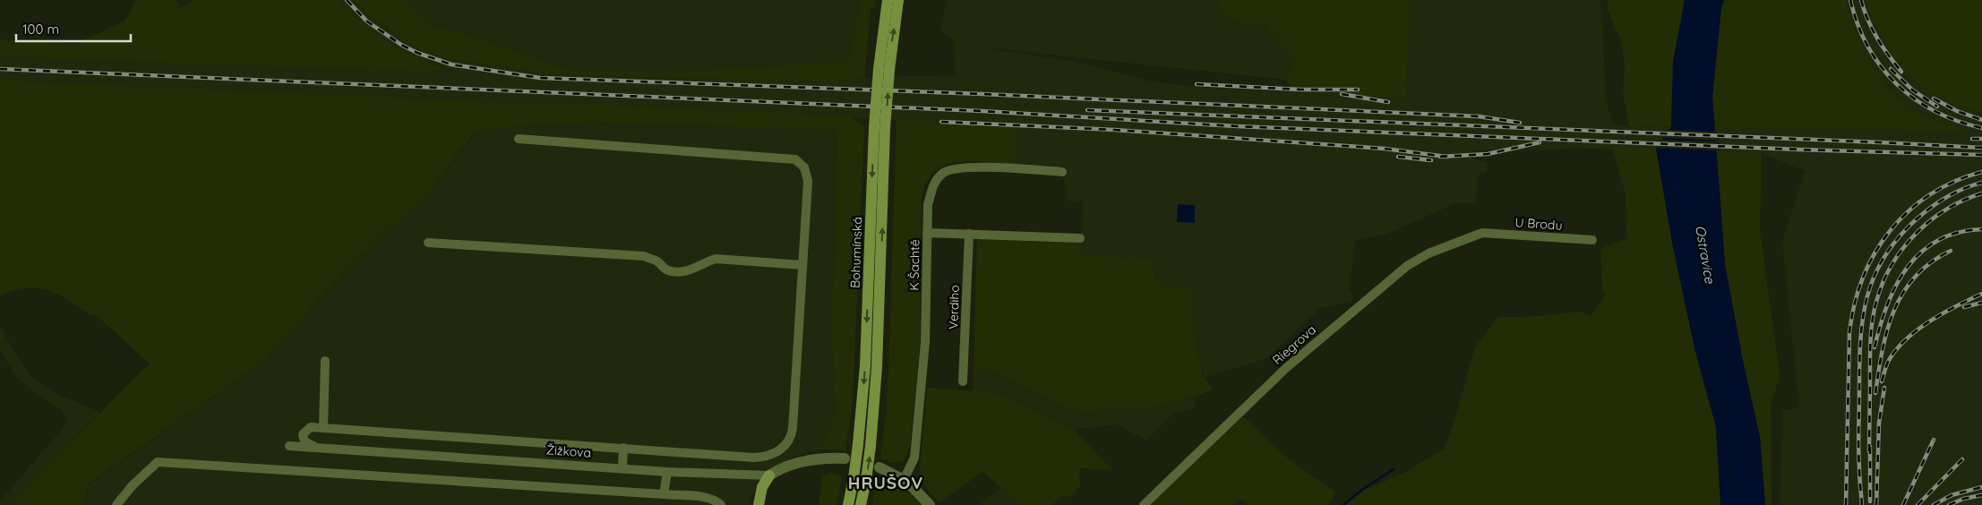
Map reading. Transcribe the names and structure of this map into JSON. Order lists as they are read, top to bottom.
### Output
{
  "streets": {
    "main road": ["Bohumínská"],
    "street": [
      "U Brodu",
      "K Šachtě",
      "Verdiho",
      "Riegrova",
      "Žižkova"
    ]
  },
  "crossings": [
    ["U Brodu", "Riegrova"]
  ],
  "districts": ["HRUŠOV"],
  "water": ["Ostravice"],
  "scale_bar": "100 m"
}
